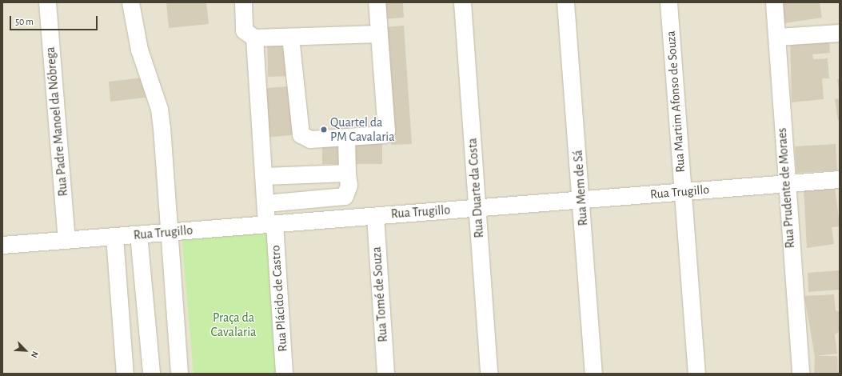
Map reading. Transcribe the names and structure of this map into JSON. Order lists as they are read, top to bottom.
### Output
{
  "streets": {
    "street": [
      "Rua Martim Afonso de Souza",
      "Rua Padre Manoel da Nóbrega",
      "Rua Duarte da Costa",
      "Rua Mem de Sá",
      "Rua Prudente de Moraes",
      "Rua Trugillo",
      "Rua Tomé de Souza",
      "Rua Plácido de Castro"
    ]
  },
  "crossings": [
    ["Rua Martim Afonso de Souza", "Rua Trugillo"],
    ["Rua Padre Manoel da Nóbrega", "Rua Trugillo"],
    ["Rua Duarte da Costa", "Rua Trugillo"],
    ["Rua Mem de Sá", "Rua Trugillo"],
    ["Rua Prudente de Moraes", "Rua Trugillo"],
    ["Rua Trugillo", "Rua Tomé de Souza"],
    ["Rua Trugillo", "Rua Plácido de Castro"]
  ],
  "parks": ["Praça da Cavalaria"],
  "places": ["Quartel da PM Cavalaria"],
  "scale_bar": "50 m",
  "north": "bottom right"
}
